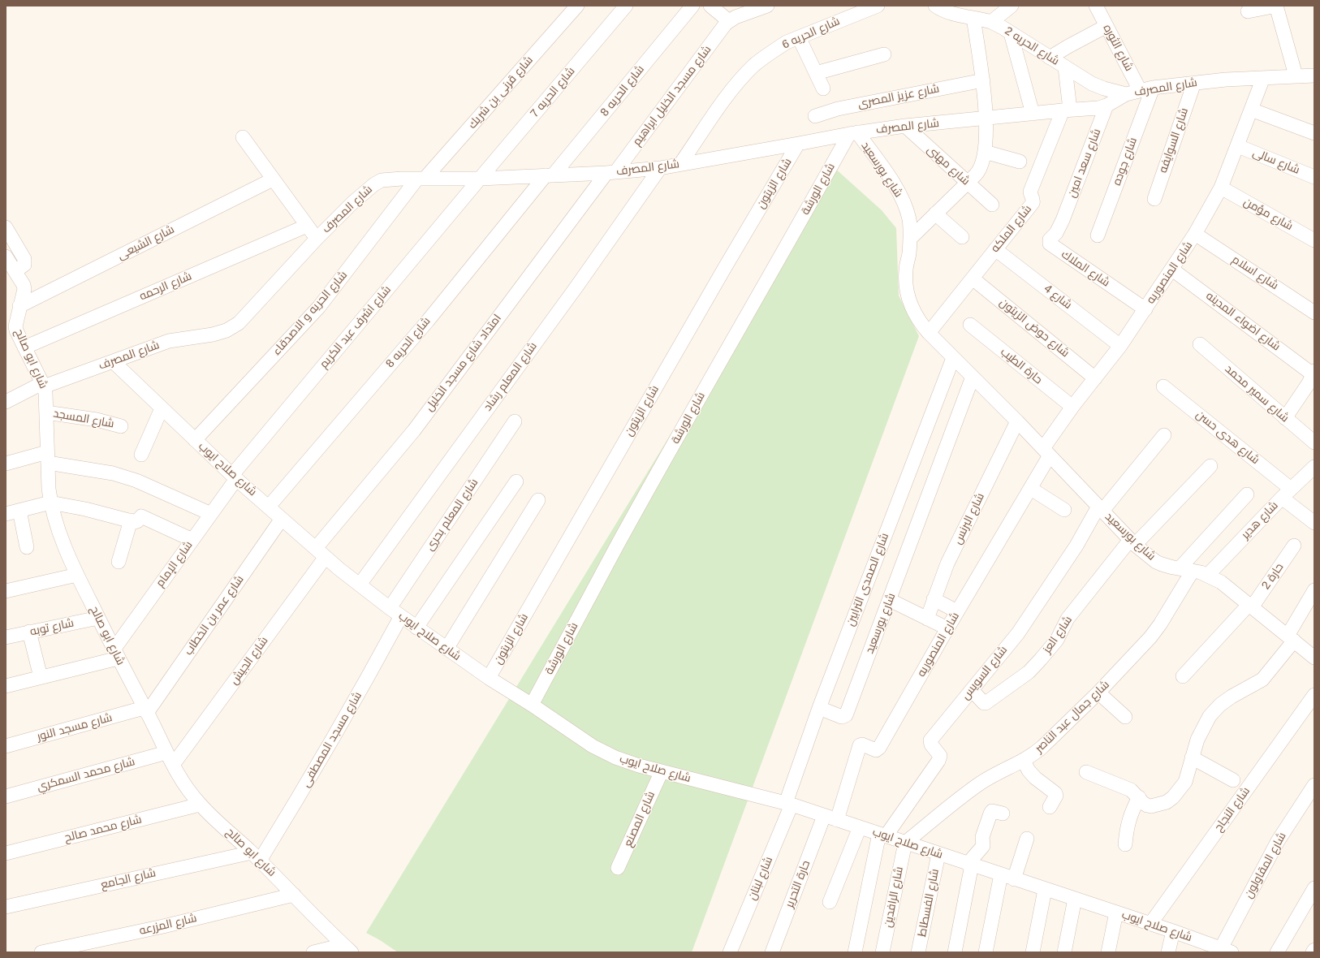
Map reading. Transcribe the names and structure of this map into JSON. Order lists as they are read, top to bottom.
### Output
{
  "streets": {
    "street": [
      "شارع الحريه 6",
      "شارع الحريه 2",
      "شارع الثوره",
      "شارع المصرف",
      "شارع الحريه 8",
      "شارع قرنى بن شريك",
      "شارع الحريه 7",
      "شارع مسجد الخليل ابراهيم",
      "شارع عزيز المصرى",
      "شارع السوايفه",
      "شارع جوده",
      "شارع سالى",
      "شارع سعد امين",
      "شارع مهنى",
      "شارع بورسعيد",
      "شارع الزيتون",
      "شارع الورشة",
      "شارع مؤمن",
      "شارع الملكه",
      "شارع الشيعى",
      "شارع الملاك",
      "شارع المنصوريه",
      "شارع اسلام",
      "شارع الرحمه",
      "شارع 4",
      "شارع الحريه و الاصدقاء",
      "شارع اضواء المدينه",
      "شارع اشرف عبد الكريم",
      "شارع حوض الزيتون",
      "شارع ابو صالح",
      "امتداد شارع مسجد الخليل",
      "حارة الطيب",
      "شارع المعلم رشاد",
      "شارع سمير محمد",
      "شارع المسجد",
      "شارع هدى حسن",
      "شارع صلاح ايوب",
      "شارع المعلم بحرى",
      "شارع البرنس",
      "شارع هدير",
      "شارع الإمام",
      "حارة 2",
      "شارع الصمدى الترابين",
      "شارع عمر بن الخطاب",
      "شارع توبه",
      "شارع العز",
      "شارع الجيش",
      "شارع السويس",
      "شارع جمال عبد الناصر",
      "شارع مسجد النور",
      "شارع مسجد المصطفى",
      "شارع محمد السمكري",
      "شارع النجاح",
      "شارع المصنع",
      "شارع محمد صالح",
      "شارع المقاولون",
      "شارع لبنان",
      "شارع الجامع",
      "حارة التحرير",
      "شارع الرافدين",
      "شارع الفسطاط",
      "شارع المزرعه"
    ]
  },
  "crossings": [
    ["شارع الحريه 6", "شارع المصرف"],
    ["شارع الحريه 2", "شارع المصرف"],
    ["شارع الثوره", "شارع المصرف"],
    ["شارع الثوره", "شارع جوده"],
    ["شارع المصرف", "شارع الحريه 8"],
    ["شارع المصرف", "شارع قرنى بن شريك"],
    ["شارع المصرف", "شارع الحريه 7"],
    ["شارع المصرف", "شارع مسجد الخليل ابراهيم"],
    ["شارع المصرف", "شارع السوايفه"],
    ["شارع المصرف", "شارع جوده"],
    ["شارع المصرف", "شارع سعد امين"],
    ["شارع المصرف", "شارع مهنى"],
    ["شارع المصرف", "شارع بورسعيد"],
    ["شارع المصرف", "شارع الزيتون"],
    ["شارع المصرف", "شارع الورشة"],
    ["شارع المصرف", "شارع الملكه"],
    ["شارع المصرف", "شارع المنصوريه"],
    ["شارع المصرف", "شارع الحريه و الاصدقاء"],
    ["شارع المصرف", "شارع اشرف عبد الكريم"],
    ["شارع المصرف", "شارع ابو صالح"],
    ["شارع المصرف", "امتداد شارع مسجد الخليل"],
    ["شارع المصرف", "شارع المعلم رشاد"],
    ["شارع المصرف", "شارع صلاح ايوب"],
    ["شارع الحريه 8", "شارع صلاح ايوب"],
    ["شارع قرنى بن شريك", "شارع الحريه و الاصدقاء"],
    ["شارع الحريه 7", "شارع اشرف عبد الكريم"],
    ["شارع مسجد الخليل ابراهيم", "امتداد شارع مسجد الخليل"],
    ["شارع سالى", "شارع المنصوريه"],
    ["شارع سعد امين", "شارع الملاك"],
    ["شارع بورسعيد", "شارع الورشة"],
    ["شارع بورسعيد", "شارع الملكه"],
    ["شارع بورسعيد", "شارع المنصوريه"],
    ["شارع بورسعيد", "شارع البرنس"],
    ["شارع بورسعيد", "شارع هدير"],
    ["شارع بورسعيد", "حارة 2"],
    ["شارع بورسعيد", "شارع الصمدى الترابين"],
    ["شارع بورسعيد", "شارع العز"],
    ["شارع بورسعيد", "شارع السويس"],
    ["شارع بورسعيد", "شارع جمال عبد الناصر"],
    ["شارع الزيتون", "شارع صلاح ايوب"],
    ["شارع الورشة", "شارع صلاح ايوب"],
    ["شارع مؤمن", "شارع المنصوريه"],
    ["شارع الملكه", "شارع 4"],
    ["شارع الملكه", "شارع حوض الزيتون"],
    ["شارع الشيعى", "شارع ابو صالح"],
    ["شارع الملاك", "شارع المنصوريه"],
    ["شارع المنصوريه", "شارع اسلام"],
    ["شارع المنصوريه", "شارع 4"],
    ["شارع المنصوريه", "شارع اضواء المدينه"],
    ["شارع المنصوريه", "شارع حوض الزيتون"],
    ["شارع المنصوريه", "حارة الطيب"],
    ["شارع المنصوريه", "شارع صلاح ايوب"],
    ["شارع المنصوريه", "حارة التحرير"],
    ["شارع الرحمه", "شارع ابو صالح"],
    ["شارع الحريه و الاصدقاء", "شارع صلاح ايوب"],
    ["شارع اشرف عبد الكريم", "شارع صلاح ايوب"],
    ["شارع اشرف عبد الكريم", "شارع الإمام"],
    ["شارع ابو صالح", "شارع المسجد"],
    ["شارع ابو صالح", "شارع الإمام"],
    ["شارع ابو صالح", "شارع عمر بن الخطاب"],
    ["شارع ابو صالح", "شارع توبه"],
    ["شارع ابو صالح", "شارع الجيش"],
    ["شارع ابو صالح", "شارع مسجد النور"],
    ["شارع ابو صالح", "شارع مسجد المصطفى"],
    ["شارع ابو صالح", "شارع محمد السمكري"],
    ["شارع ابو صالح", "شارع محمد صالح"],
    ["شارع ابو صالح", "شارع الجامع"],
    ["شارع ابو صالح", "شارع المزرعه"],
    ["امتداد شارع مسجد الخليل", "شارع صلاح ايوب"],
    ["امتداد شارع مسجد الخليل", "شارع الجيش"],
    ["شارع المعلم رشاد", "شارع صلاح ايوب"],
    ["شارع هدى حسن", "شارع هدير"],
    ["شارع صلاح ايوب", "شارع المعلم بحرى"],
    ["شارع صلاح ايوب", "شارع الإمام"],
    ["شارع صلاح ايوب", "شارع الصمدى الترابين"],
    ["شارع صلاح ايوب", "شارع عمر بن الخطاب"],
    ["شارع صلاح ايوب", "شارع الجيش"],
    ["شارع صلاح ايوب", "شارع السويس"],
    ["شارع صلاح ايوب", "شارع جمال عبد الناصر"],
    ["شارع صلاح ايوب", "شارع مسجد المصطفى"],
    ["شارع صلاح ايوب", "شارع النجاح"],
    ["شارع صلاح ايوب", "شارع المصنع"],
    ["شارع صلاح ايوب", "شارع المقاولون"],
    ["شارع صلاح ايوب", "شارع لبنان"],
    ["شارع صلاح ايوب", "حارة التحرير"],
    ["شارع صلاح ايوب", "شارع الرافدين"],
    ["شارع صلاح ايوب", "شارع الفسطاط"],
    ["شارع الصمدى الترابين", "شارع لبنان"],
    ["شارع عمر بن الخطاب", "شارع مسجد النور"],
    ["شارع العز", "شارع السويس"],
    ["شارع جمال عبد الناصر", "شارع الرافدين"],
    ["شارع مسجد المصطفى", "شارع الجامع"]
  ]
}
